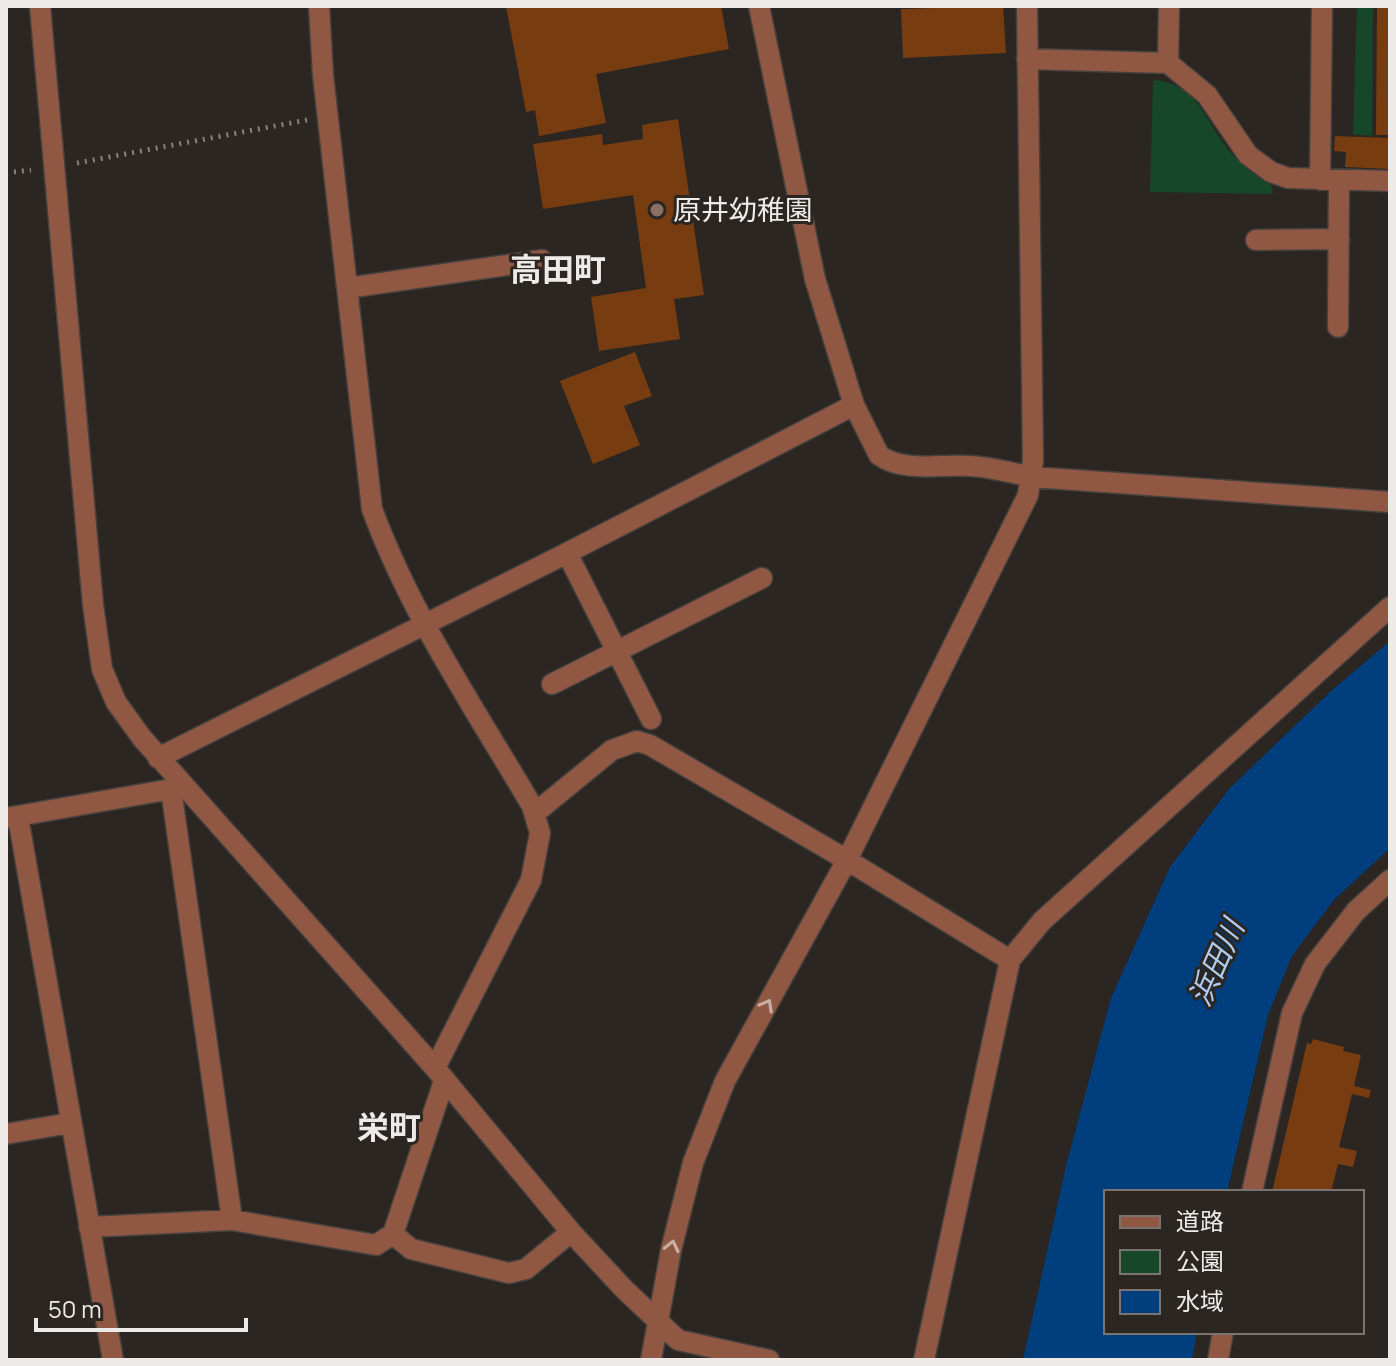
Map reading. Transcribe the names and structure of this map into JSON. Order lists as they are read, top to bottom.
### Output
{
  "districts": ["高田町", "栄町"],
  "water": ["浜田川"],
  "places": ["原井幼稚園"],
  "legend": ["道路", "公園", "水域"],
  "scale_bar": "50 m"
}
